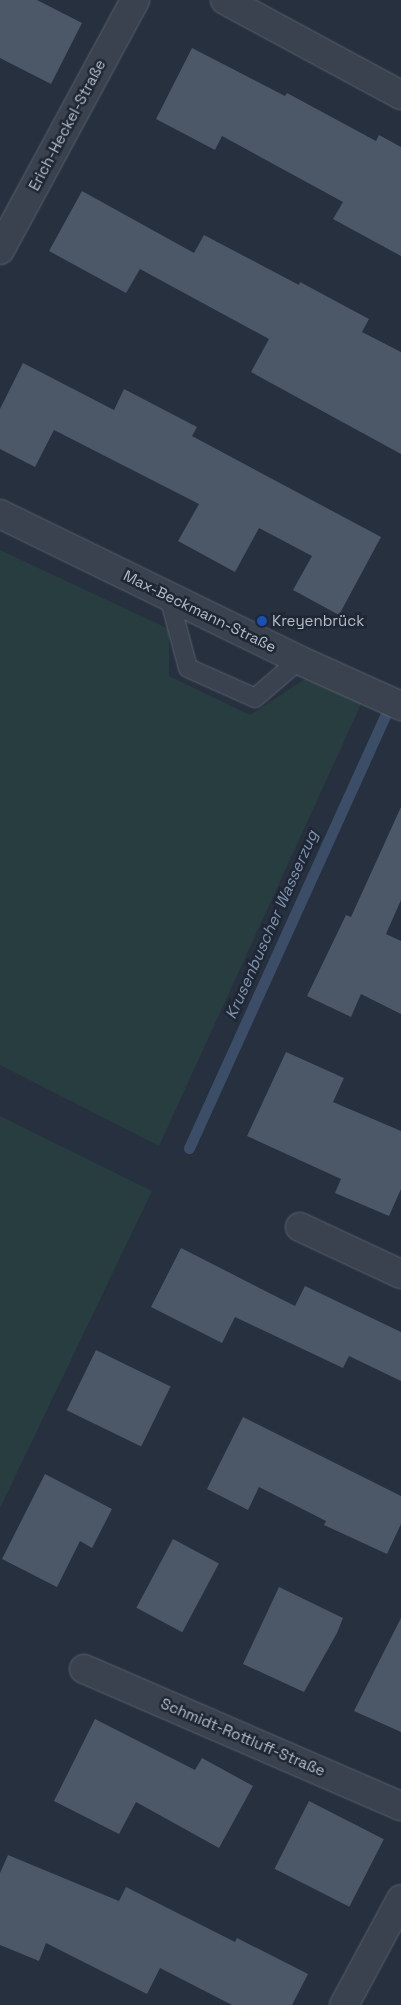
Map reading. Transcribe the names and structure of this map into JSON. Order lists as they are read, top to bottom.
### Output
{
  "streets": {
    "street": ["Erich-Heckel-Straße", "Max-Beckmann-Straße", "Schmidt-Rottluff-Straße"]
  },
  "water": ["Krusenbuscher Wasserzug"],
  "places": ["Kreyenbrück"]
}
